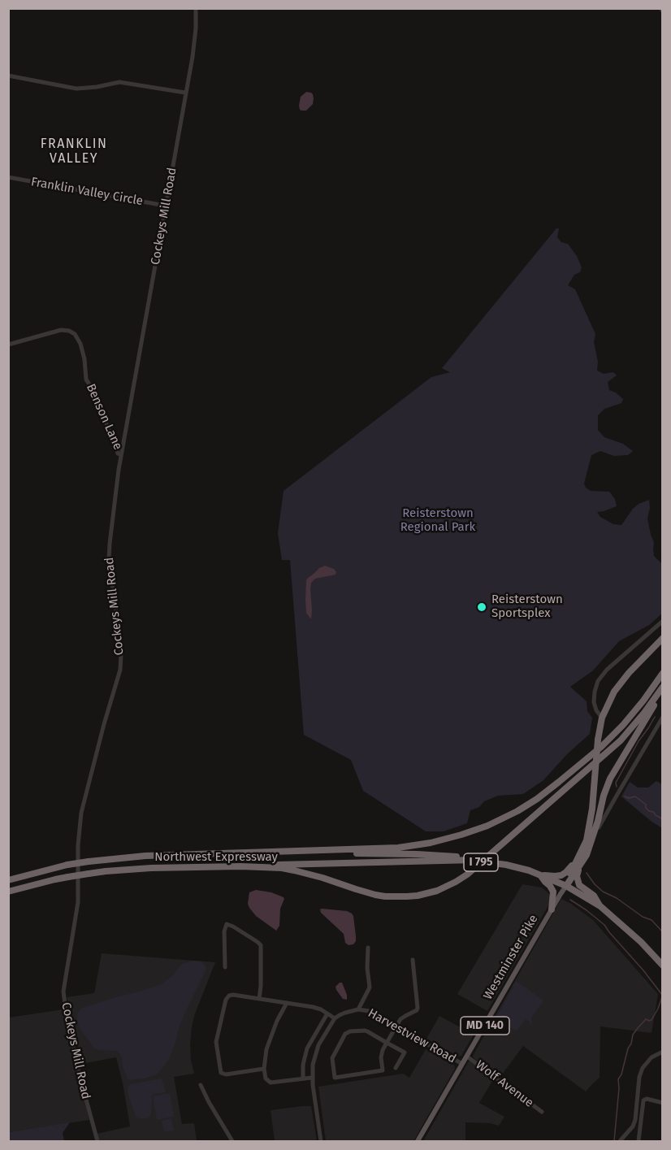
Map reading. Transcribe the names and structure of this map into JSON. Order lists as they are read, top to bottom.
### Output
{
  "streets": {
    "highway": [
      "Northwest Expressway",
      "I 795",
      "Westminster Pike",
      "MD 140"
    ],
    "street": [
      "Franklin Valley Circle",
      "Cockeys Mill Road",
      "Benson Lane",
      "Harvestview Road",
      "Wolf Avenue"
    ]
  },
  "crossings": [
    ["Franklin Valley Circle", "Cockeys Mill Road"],
    ["Cockeys Mill Road", "Benson Lane"],
    ["Westminster Pike", "Harvestview Road"],
    ["Westminster Pike", "Wolf Avenue"]
  ],
  "districts": ["FRANKLIN VALLEY"],
  "parks": ["Reisterstown Regional Park"],
  "places": ["Reisterstown Sportsplex"]
}
